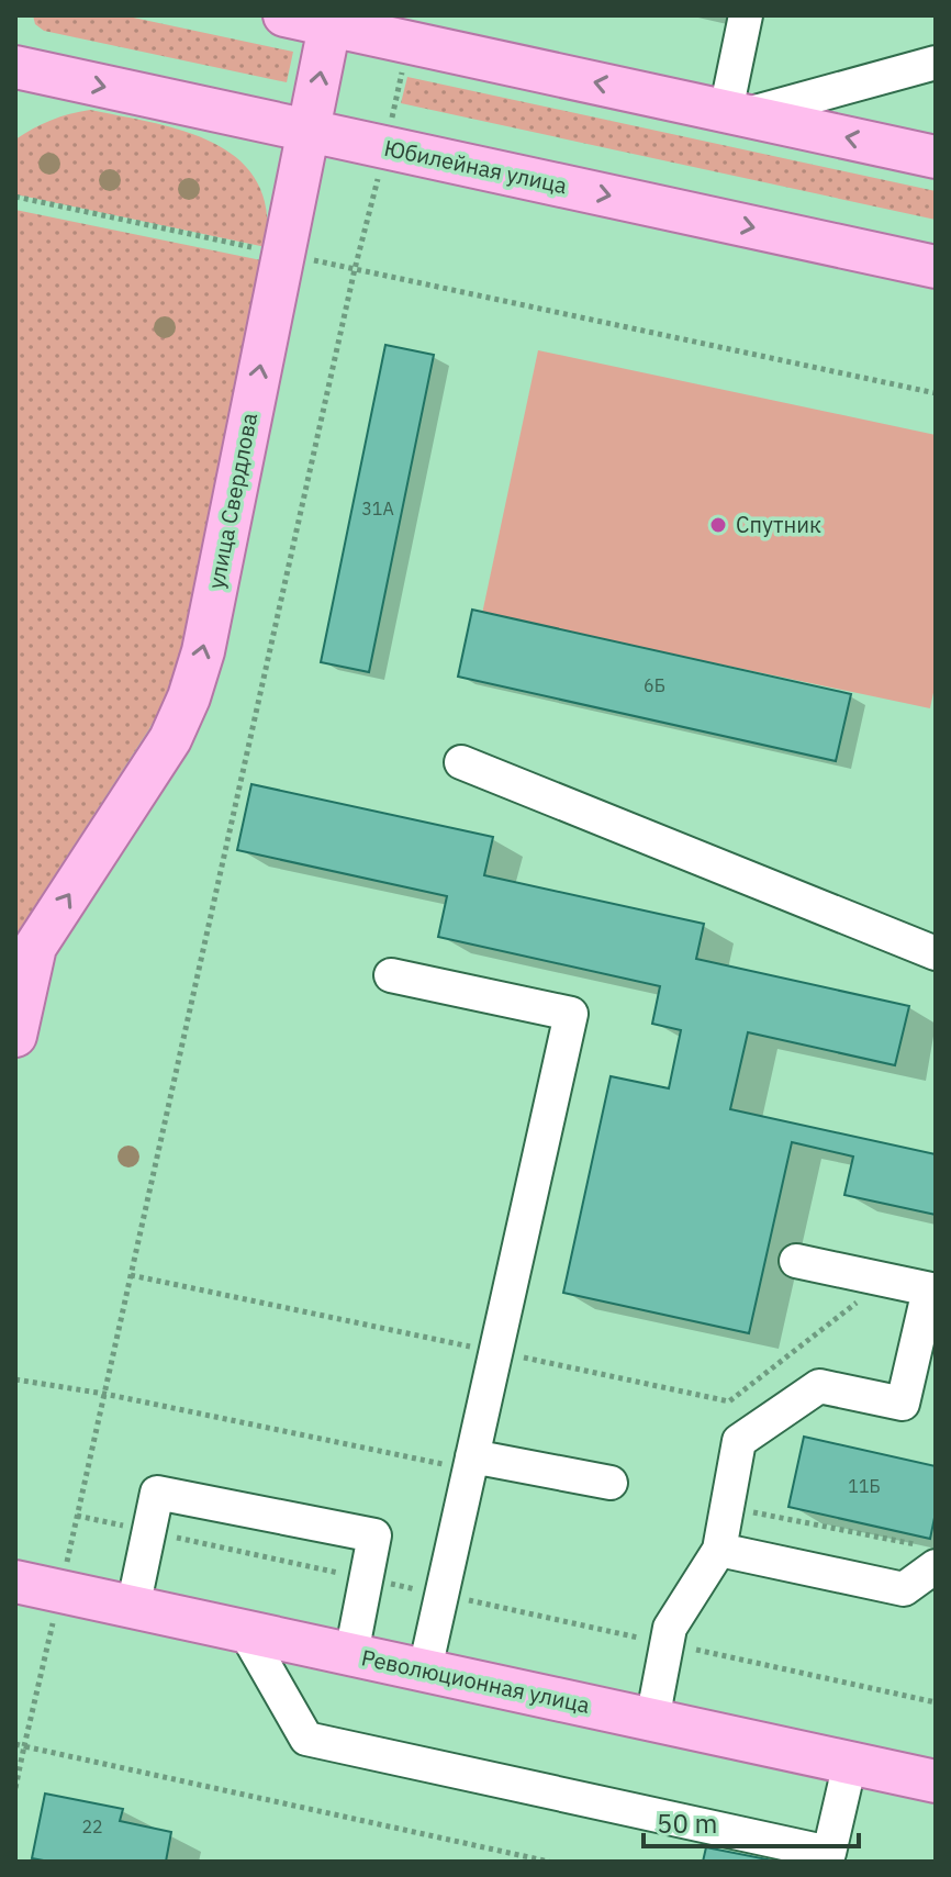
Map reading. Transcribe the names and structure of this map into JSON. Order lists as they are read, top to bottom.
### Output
{
  "streets": {
    "main road": ["Юбилейная улица", "улица Свердлова", "Революционная улица"]
  },
  "crossings": [
    ["Юбилейная улица", "улица Свердлова"]
  ],
  "one_way": ["улица Свердлова"],
  "places": ["Спутник"],
  "house_numbers": [
    "31А",
    "6Б",
    "11Б",
    "22"
  ],
  "scale_bar": "50 m"
}
